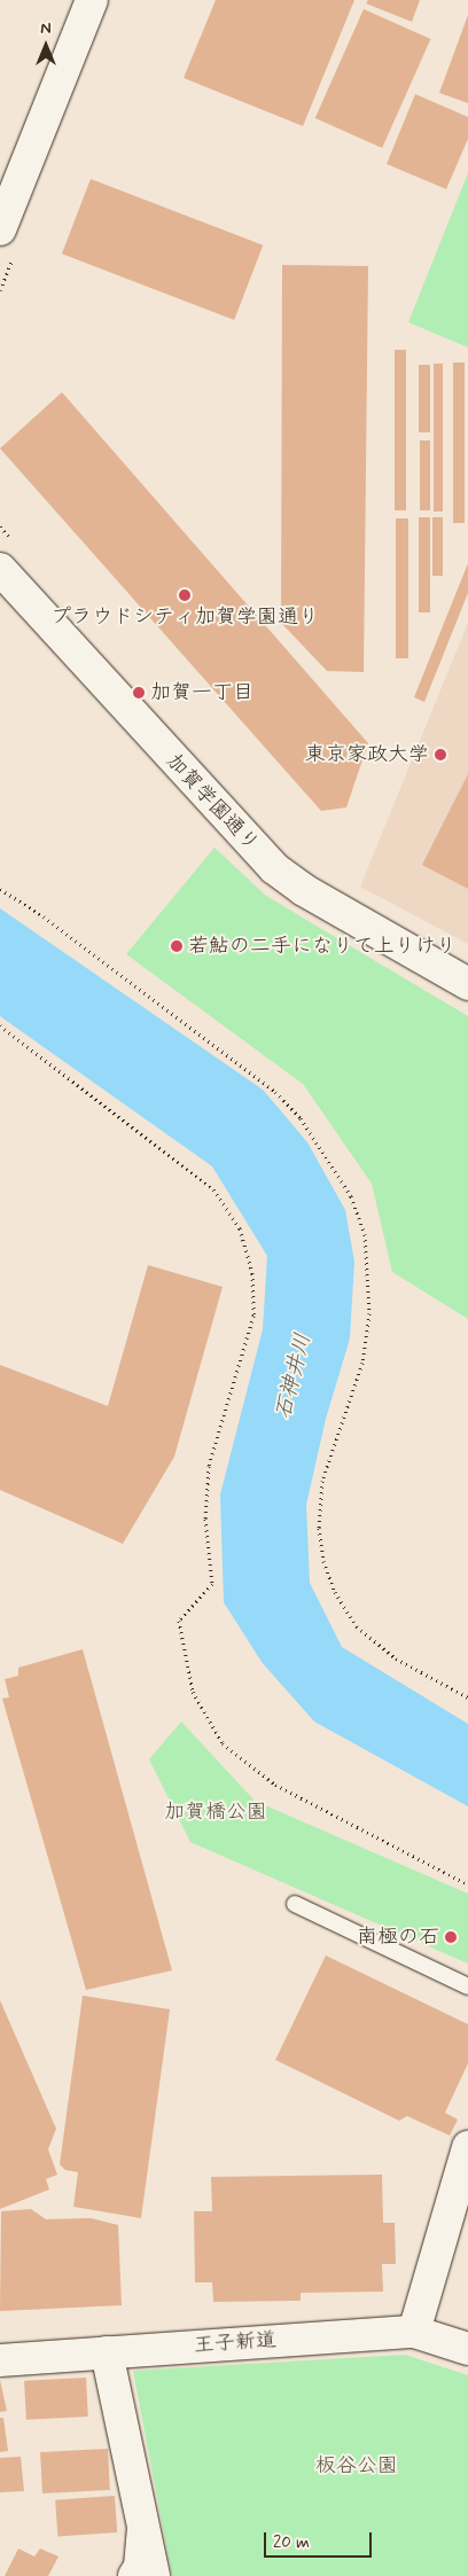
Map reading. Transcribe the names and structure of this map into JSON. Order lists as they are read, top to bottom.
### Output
{
  "streets": {
    "street": ["加賀学園通り", "王子新道"]
  },
  "water": ["石神井川"],
  "parks": ["加賀橋公園", "板谷公園"],
  "places": [
    "プラウドシティ加賀学園通り",
    "加賀一丁目",
    "東京家政大学",
    "若鮎の二手になりて上りけり",
    "南極の石"
  ],
  "scale_bar": "20 m",
  "north": "top"
}
